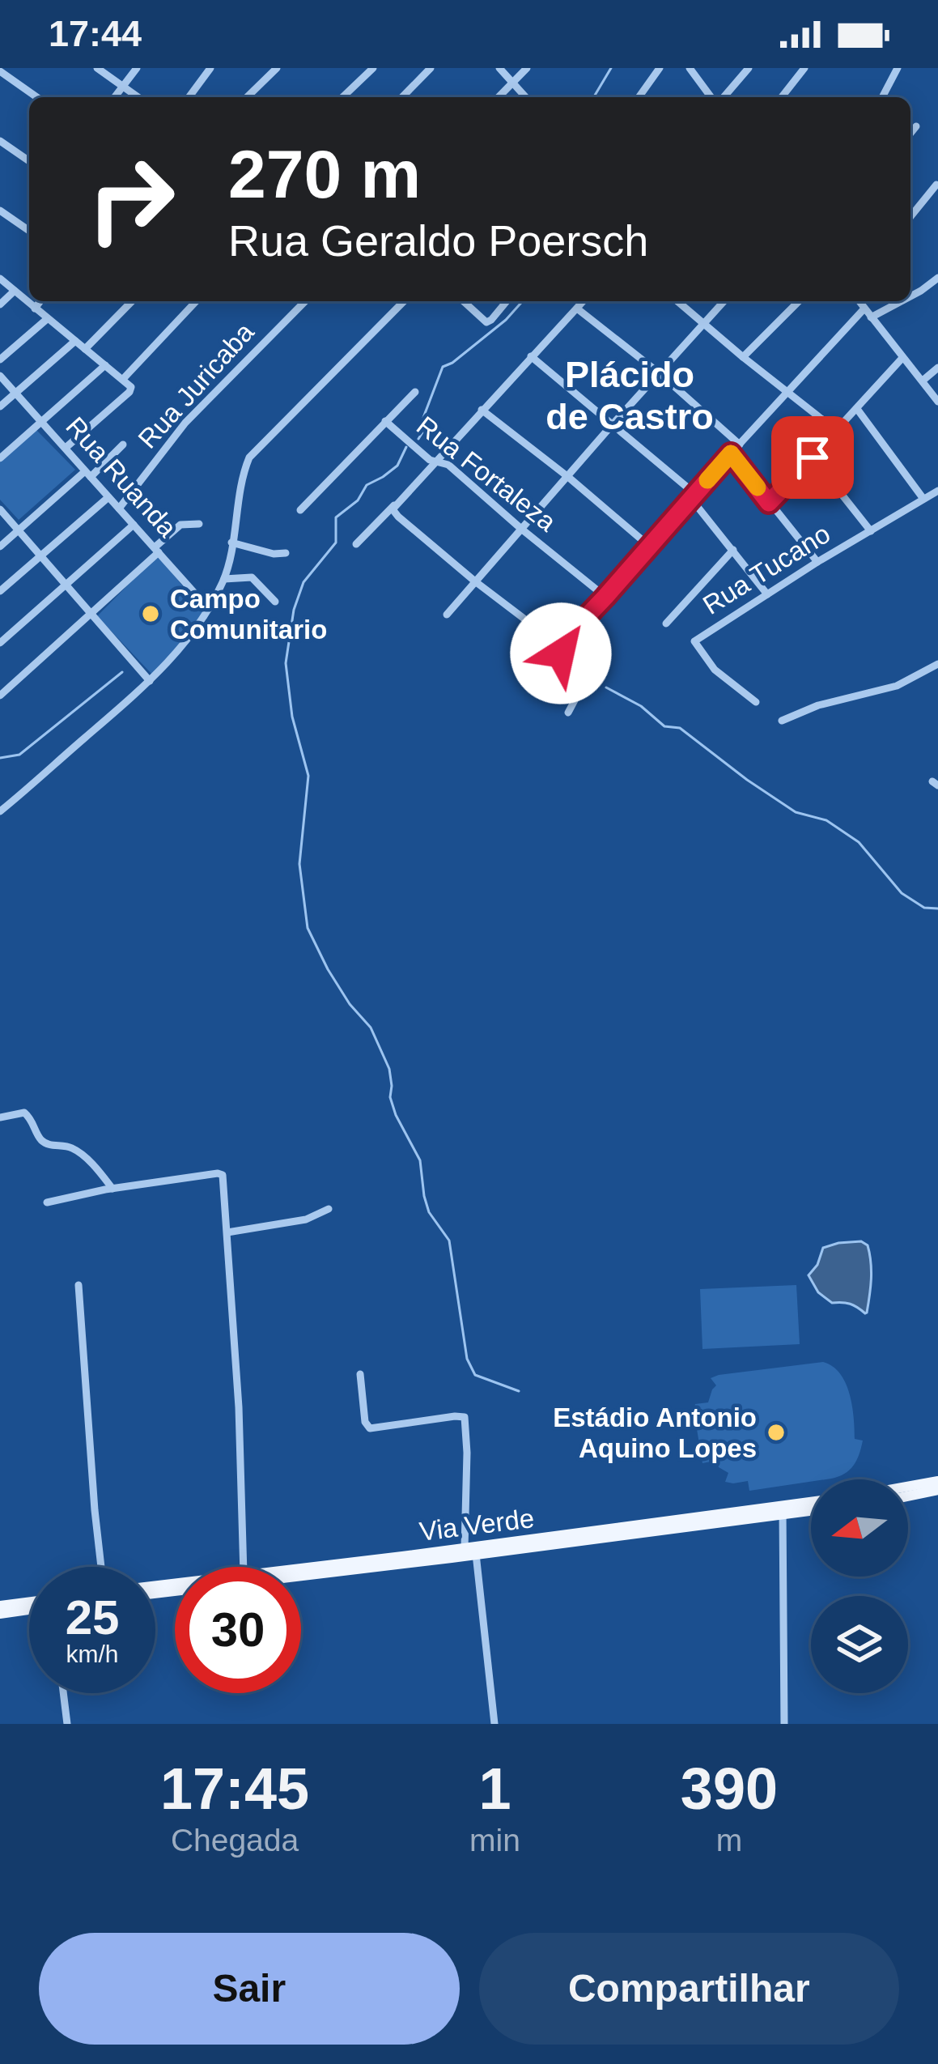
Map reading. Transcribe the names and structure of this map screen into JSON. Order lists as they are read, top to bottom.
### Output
{
  "streets": {
    "main road": ["Via Verde"],
    "street": [
      "Rua Juricaba",
      "Rua Fortaleza",
      "Rua Ruanda",
      "Rua Tucano"
    ]
  },
  "crossings": [
    ["Rua Juricaba", "Rua Ruanda"]
  ],
  "districts": ["Plácido de Castro"],
  "places": ["Campo Comunitario", "Estádio Antonio Aquino Lopes"],
  "north": "left",
  "page": {
    "status": "17:44",
    "turn": ["270 m", "Rua Geraldo Poersch"],
    "speed": "25 km/h",
    "limit": "30",
    "eta": [
      "17:45",
      "Chegada",
      "1",
      "min",
      "390",
      "m"
    ],
    "buttons": ["Sair", "Compartilhar"]
  }
}
